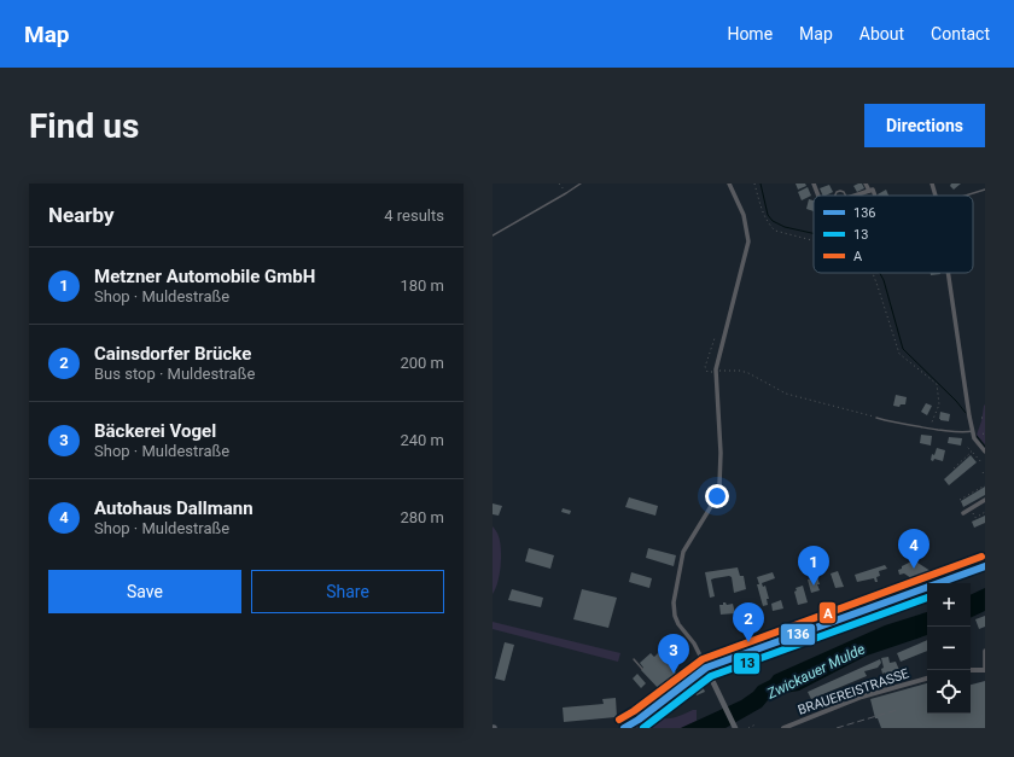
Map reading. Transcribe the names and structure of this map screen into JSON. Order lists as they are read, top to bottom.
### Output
{
  "streets": {
    "street": ["BRAUEREISTRASSE"]
  },
  "water": ["Zwickauer Mulde"],
  "lines": ["transit line A", "transit line 136", "transit line 13"],
  "legend": ["136", "13", "A"],
  "page": {
    "header": "Map",
    "nav": [
      "Home",
      "Map",
      "About",
      "Contact"
    ],
    "buttons": [
      "Directions",
      ["Save", "Share"]
    ],
    "title": "Find us",
    "heading": ["Nearby", "4 results"],
    "list": [
      {
        "mark": "1",
        "name": "Metzner Automobile GmbH",
        "note": "Shop · Muldestraße",
        "value": "180 m"
      },
      {
        "mark": "2",
        "name": "Cainsdorfer Brücke",
        "note": "Bus stop · Muldestraße",
        "value": "200 m"
      },
      {
        "mark": "3",
        "name": "Bäckerei Vogel",
        "note": "Shop · Muldestraße",
        "value": "240 m"
      },
      {
        "mark": "4",
        "name": "Autohaus Dallmann",
        "note": "Shop · Muldestraße",
        "value": "280 m"
      }
    ],
    "pins": [
      "4",
      "1",
      "2",
      "3"
    ],
    "map_buttons": ["+", "−"]
  }
}
